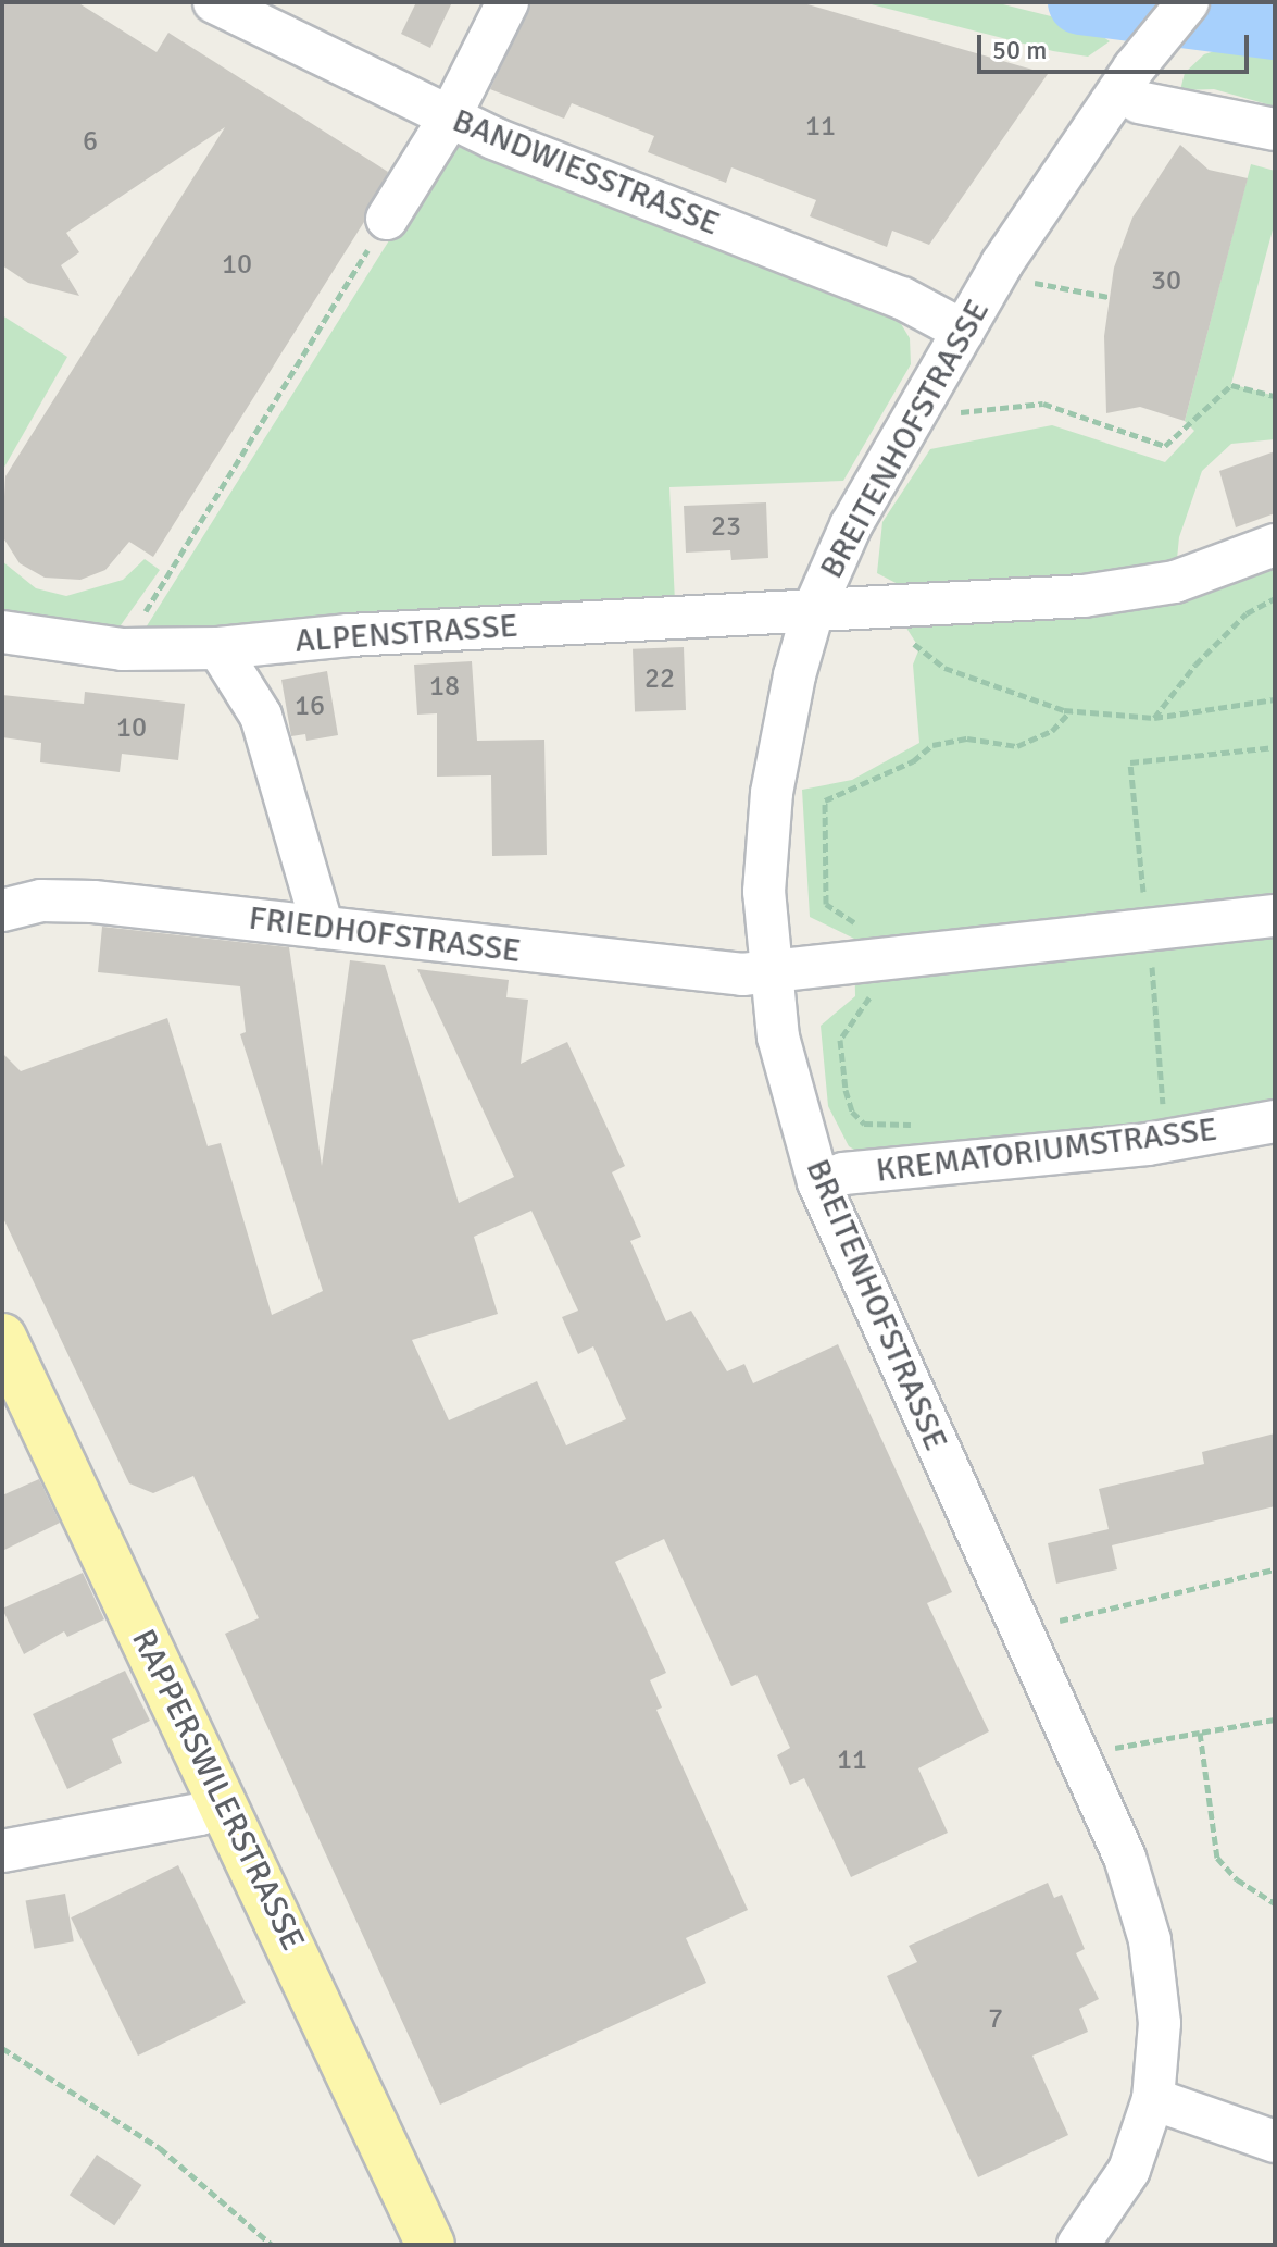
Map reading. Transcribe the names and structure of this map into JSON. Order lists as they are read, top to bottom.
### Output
{
  "streets": {
    "main road": ["RAPPERSWILERSTRASSE"],
    "street": [
      "BANDWIESSTRASSE",
      "BREITENHOFSTRASSE",
      "ALPENSTRASSE",
      "FRIEDHOFSTRASSE",
      "KREMATORIUMSTRASSE"
    ]
  },
  "crossings": [
    ["BANDWIESSTRASSE", "BREITENHOFSTRASSE"],
    ["BREITENHOFSTRASSE", "ALPENSTRASSE"],
    ["BREITENHOFSTRASSE", "FRIEDHOFSTRASSE"],
    ["BREITENHOFSTRASSE", "KREMATORIUMSTRASSE"]
  ],
  "house_numbers": [
    "11",
    "6",
    "10",
    "30",
    "23",
    "22",
    "18",
    "16",
    "10",
    "11",
    "7"
  ],
  "scale_bar": "50 m"
}
